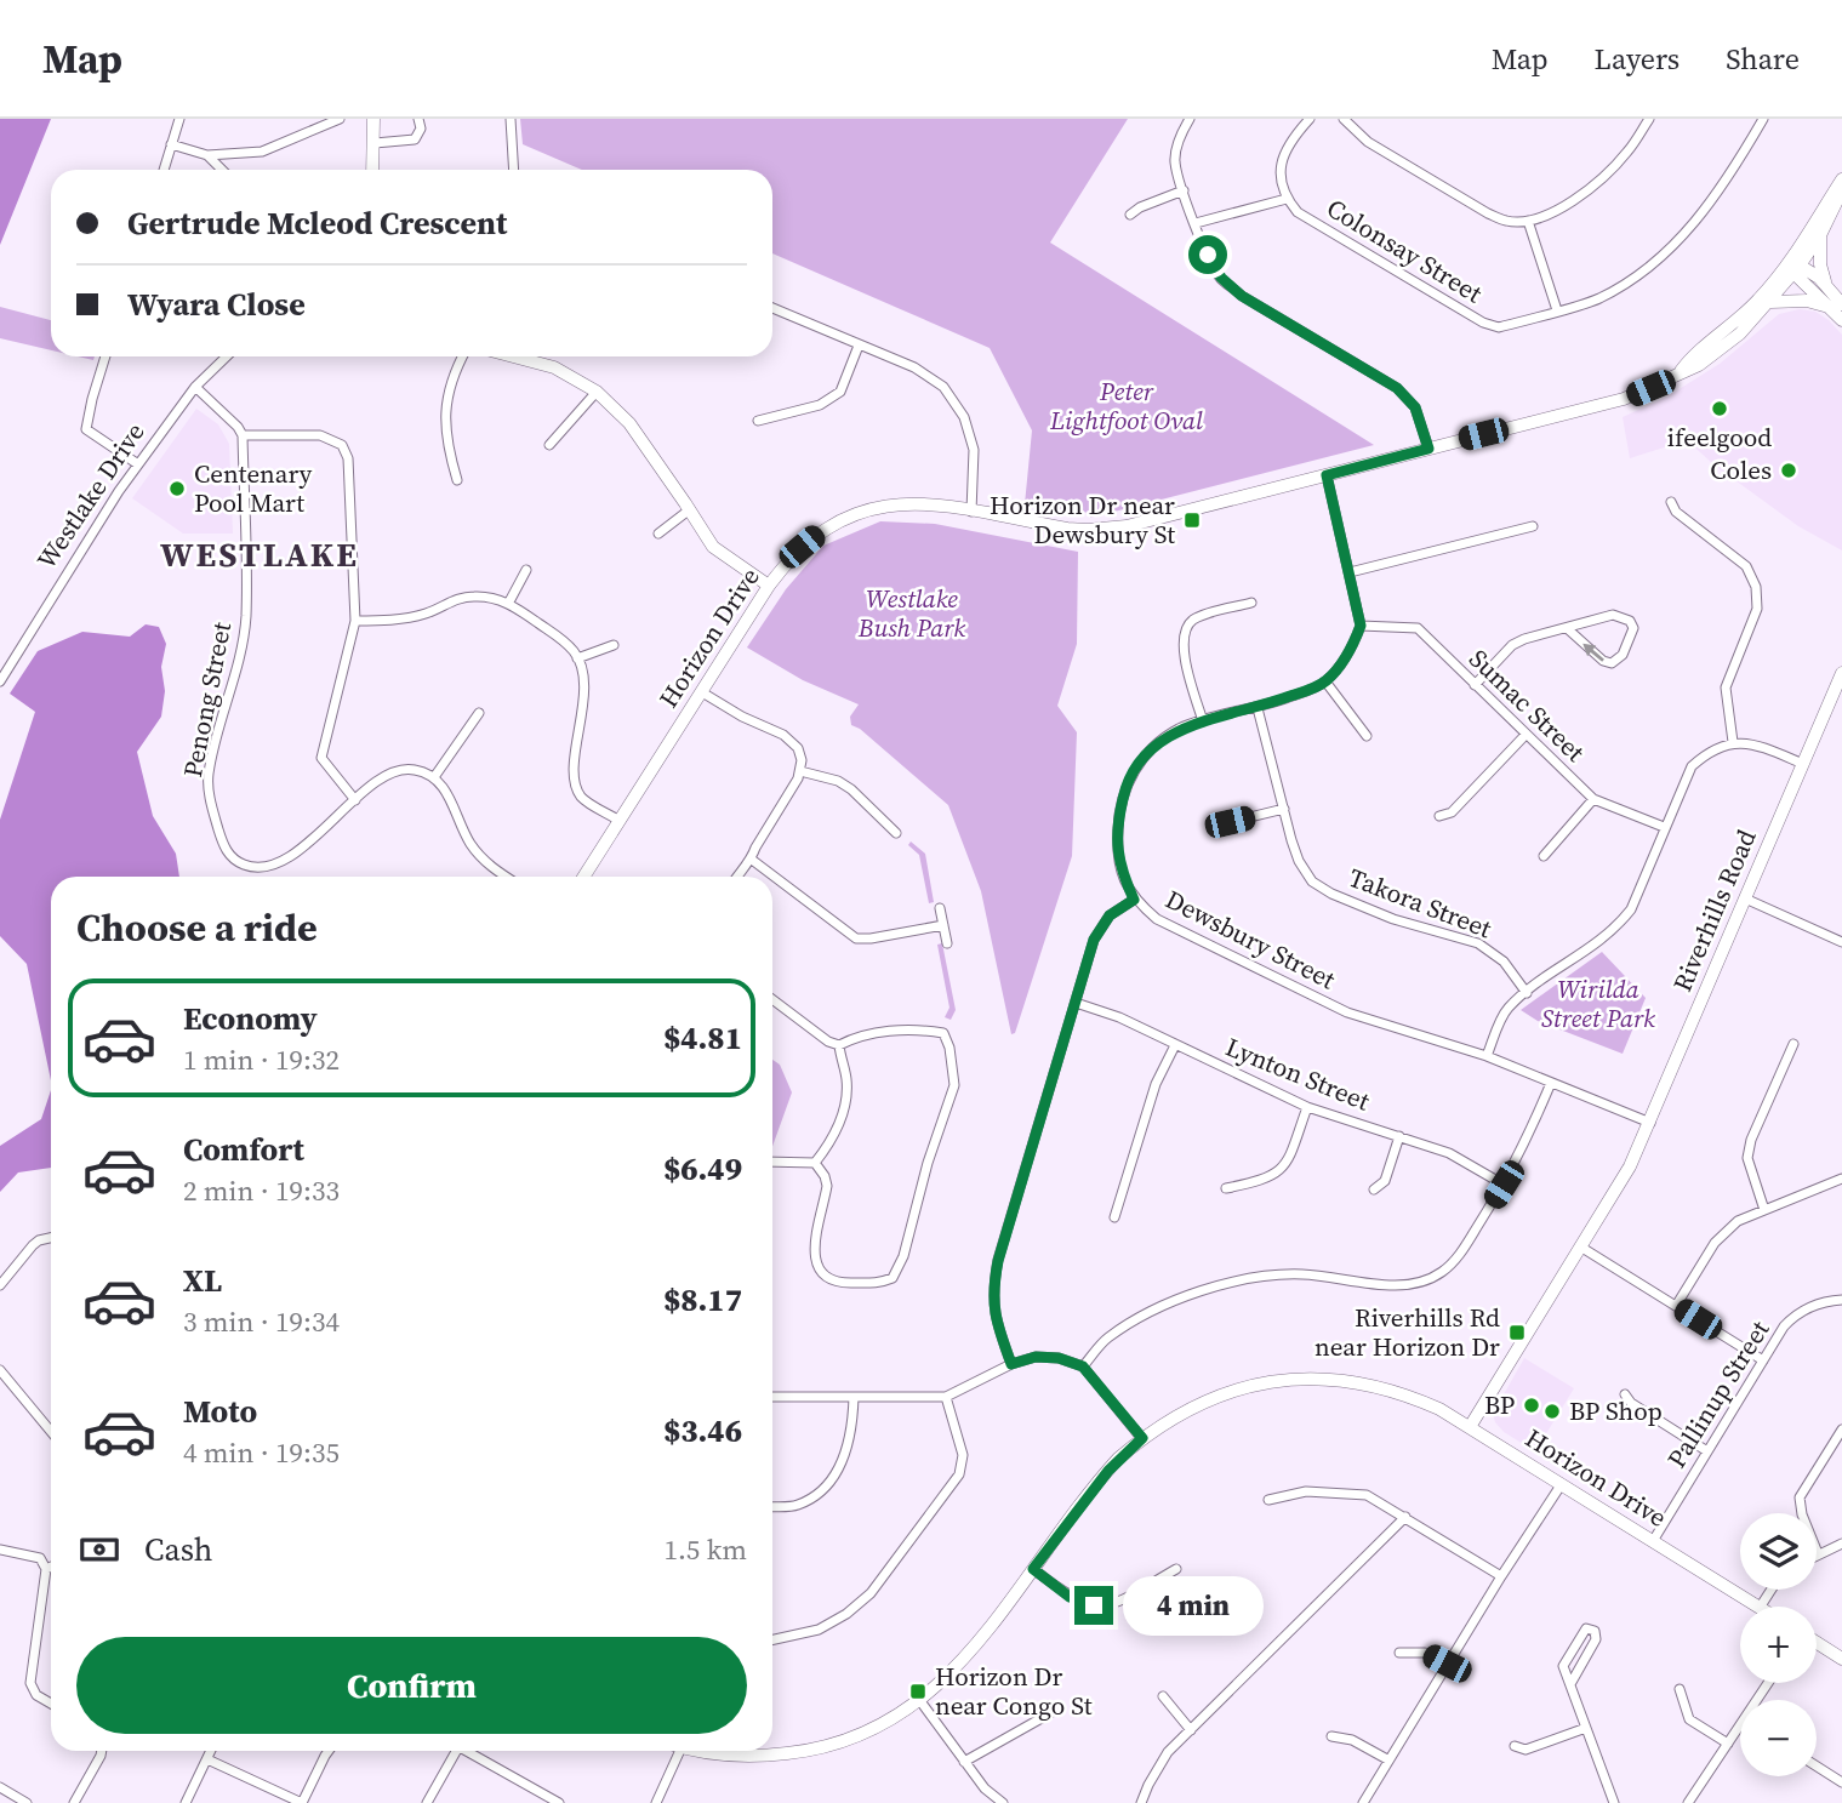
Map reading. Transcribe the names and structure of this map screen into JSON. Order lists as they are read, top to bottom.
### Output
{
  "streets": {
    "street": [
      "Colonsay Street",
      "Westlake Drive",
      "Horizon Drive",
      "Penong Street",
      "Sumac Street",
      "Takora Street",
      "Riverhills Road",
      "Dewsbury Street",
      "Lynton Street",
      "Pallinup Street"
    ]
  },
  "crossings": [
    ["Horizon Drive", "Riverhills Road"],
    ["Horizon Drive", "Pallinup Street"],
    ["Takora Street", "Dewsbury Street"],
    ["Riverhills Road", "Dewsbury Street"]
  ],
  "districts": ["WESTLAKE"],
  "parks": ["Peter Lightfoot Oval", "Westlake Bush Park", "Wirilda Street Park"],
  "places": {
    "other": [
      "ifeelgood",
      "Coles",
      "Centenary Pool Mart",
      "BP",
      "BP Shop"
    ],
    "transit": ["Horizon Dr near Dewsbury St", "Riverhills Rd near Horizon Dr", "Horizon Dr near Congo St"]
  },
  "page": {
    "header": "Map",
    "nav": ["Map", "Layers", "Share"],
    "banner": ["Gertrude Mcleod Crescent", "Wyara Close"],
    "heading": "Choose a ride",
    "list": [
      {
        "name": "Economy",
        "note": "1 min · 19:32",
        "value": "$4.81"
      },
      {
        "name": "Comfort",
        "note": "2 min · 19:33",
        "value": "$6.49"
      },
      {
        "name": "XL",
        "note": "3 min · 19:34",
        "value": "$8.17"
      },
      {
        "name": "Moto",
        "note": "4 min · 19:35",
        "value": "$3.46"
      }
    ],
    "pay": ["Cash", "1.5 km"],
    "map_buttons": ["+", "−"],
    "bubble": "4 min",
    "buttons": "Confirm"
  }
}
